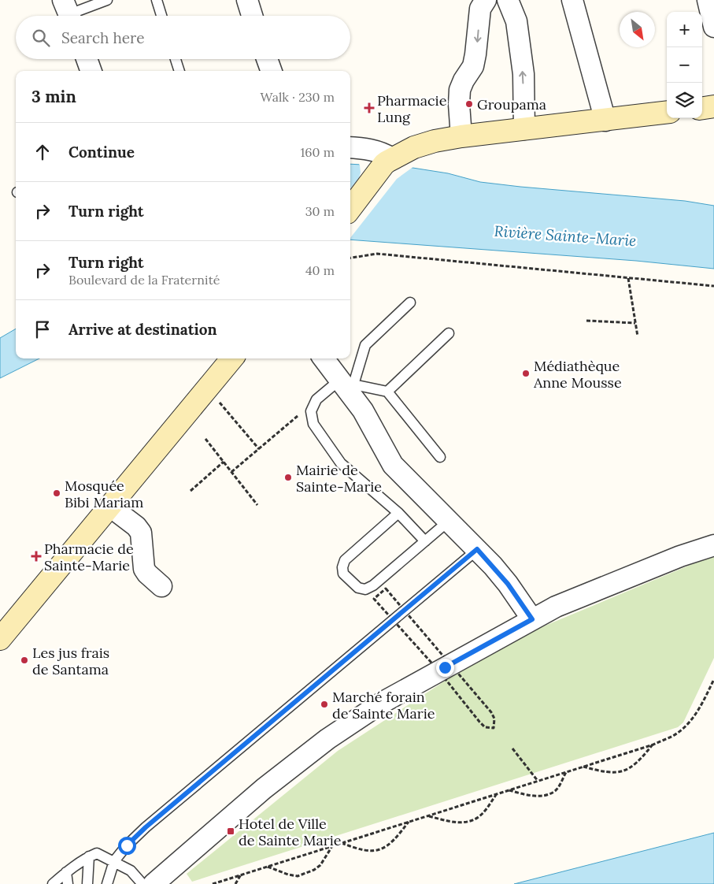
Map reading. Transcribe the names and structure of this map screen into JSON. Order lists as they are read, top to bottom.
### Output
{
  "water": ["Rivière Sainte-Marie"],
  "places": {
    "other": [
      "Groupama",
      "Médiathèque Anne Mousse",
      "Mairie de Sainte-Marie",
      "Mosquée Bibi Mariam",
      "Les jus frais de Santama",
      "Marché forain de Sainte Marie"
    ],
    "health": ["Pharmacie Lung", "Pharmacie de Sainte-Marie"],
    "transit": ["Hotel de Ville de Sainte Marie"]
  },
  "north": "bottom right",
  "page": {
    "map_buttons": ["+", "−"],
    "search": "Search here",
    "heading": ["3 min", "Walk · 230 m"],
    "list": [
      ["Continue", "160 m"],
      ["Turn right", "30 m"],
      ["Turn right", "Boulevard de la Fraternité", "40 m"],
      "Arrive at destination"
    ]
  }
}
